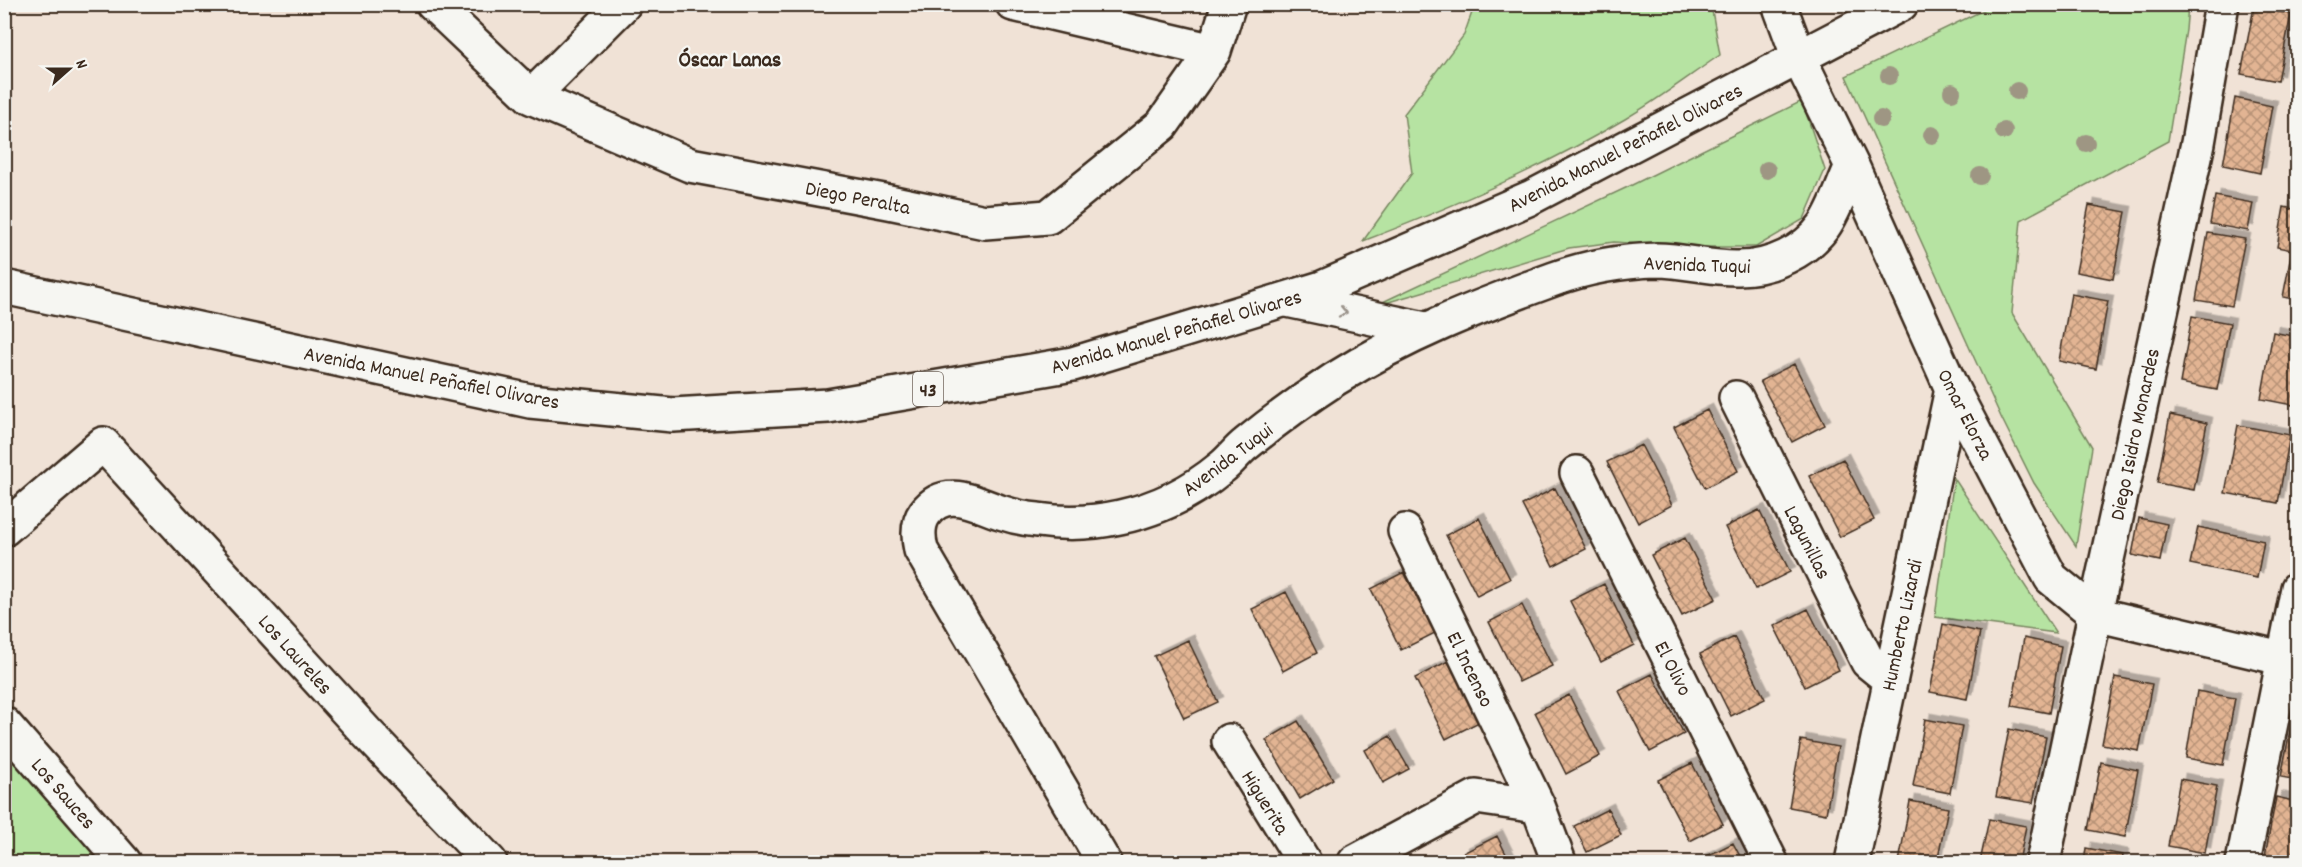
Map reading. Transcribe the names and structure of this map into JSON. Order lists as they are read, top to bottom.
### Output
{
  "streets": {
    "street": [
      "Avenida Manuel Peñafiel Olivares",
      "Diego Peralta",
      "Avenida Tuqui",
      "43",
      "Omar Elorza",
      "Diego Isidro Monardes",
      "Lagunillas",
      "Humberto Lizardi",
      "Los Laureles",
      "El Olivo",
      "El Incenso",
      "Los Sauces",
      "Higuerita"
    ]
  },
  "crossings": [
    ["Avenida Manuel Peñafiel Olivares", "Omar Elorza"],
    ["Avenida Tuqui", "Omar Elorza"],
    ["Omar Elorza", "Diego Isidro Monardes"],
    ["Omar Elorza", "Humberto Lizardi"],
    ["Lagunillas", "Humberto Lizardi"]
  ],
  "districts": ["Óscar Lanas"],
  "north": "right"
}
